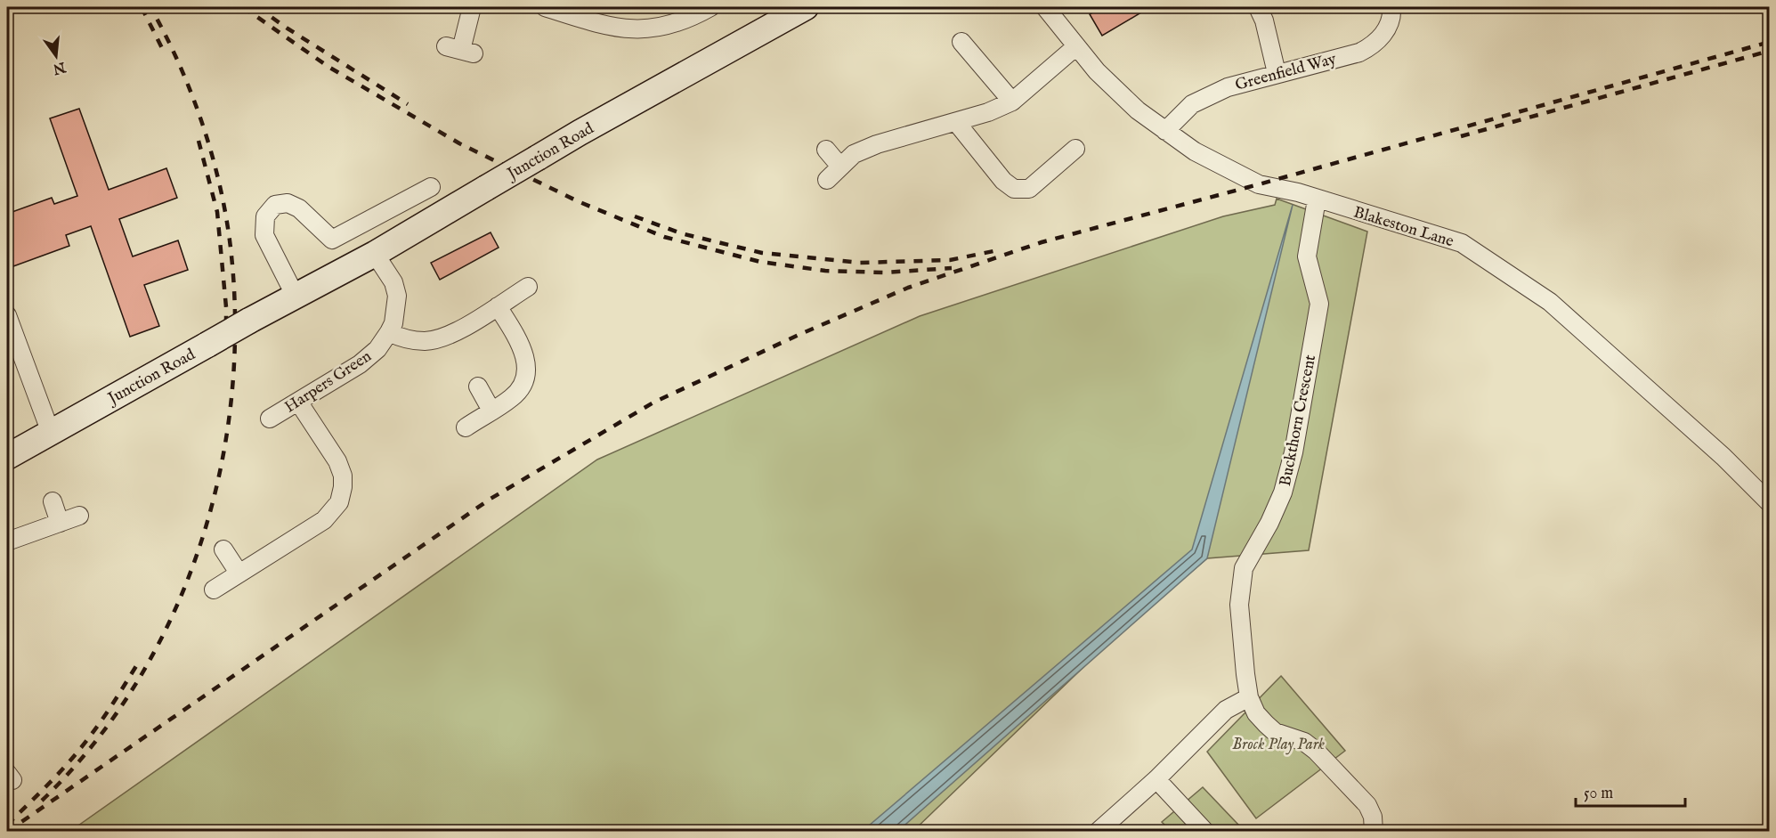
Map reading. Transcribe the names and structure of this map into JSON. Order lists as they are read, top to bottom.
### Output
{
  "streets": {
    "main road": ["Junction Road"],
    "street": [
      "Greenfield Way",
      "Blakeston Lane",
      "Harpers Green",
      "Buckthorn Crescent"
    ]
  },
  "crossings": [
    ["Greenfield Way", "Blakeston Lane"],
    ["Junction Road", "Harpers Green"],
    ["Blakeston Lane", "Buckthorn Crescent"]
  ],
  "parks": ["Brock Play Park"],
  "scale_bar": "50 m",
  "north": "bottom"
}
